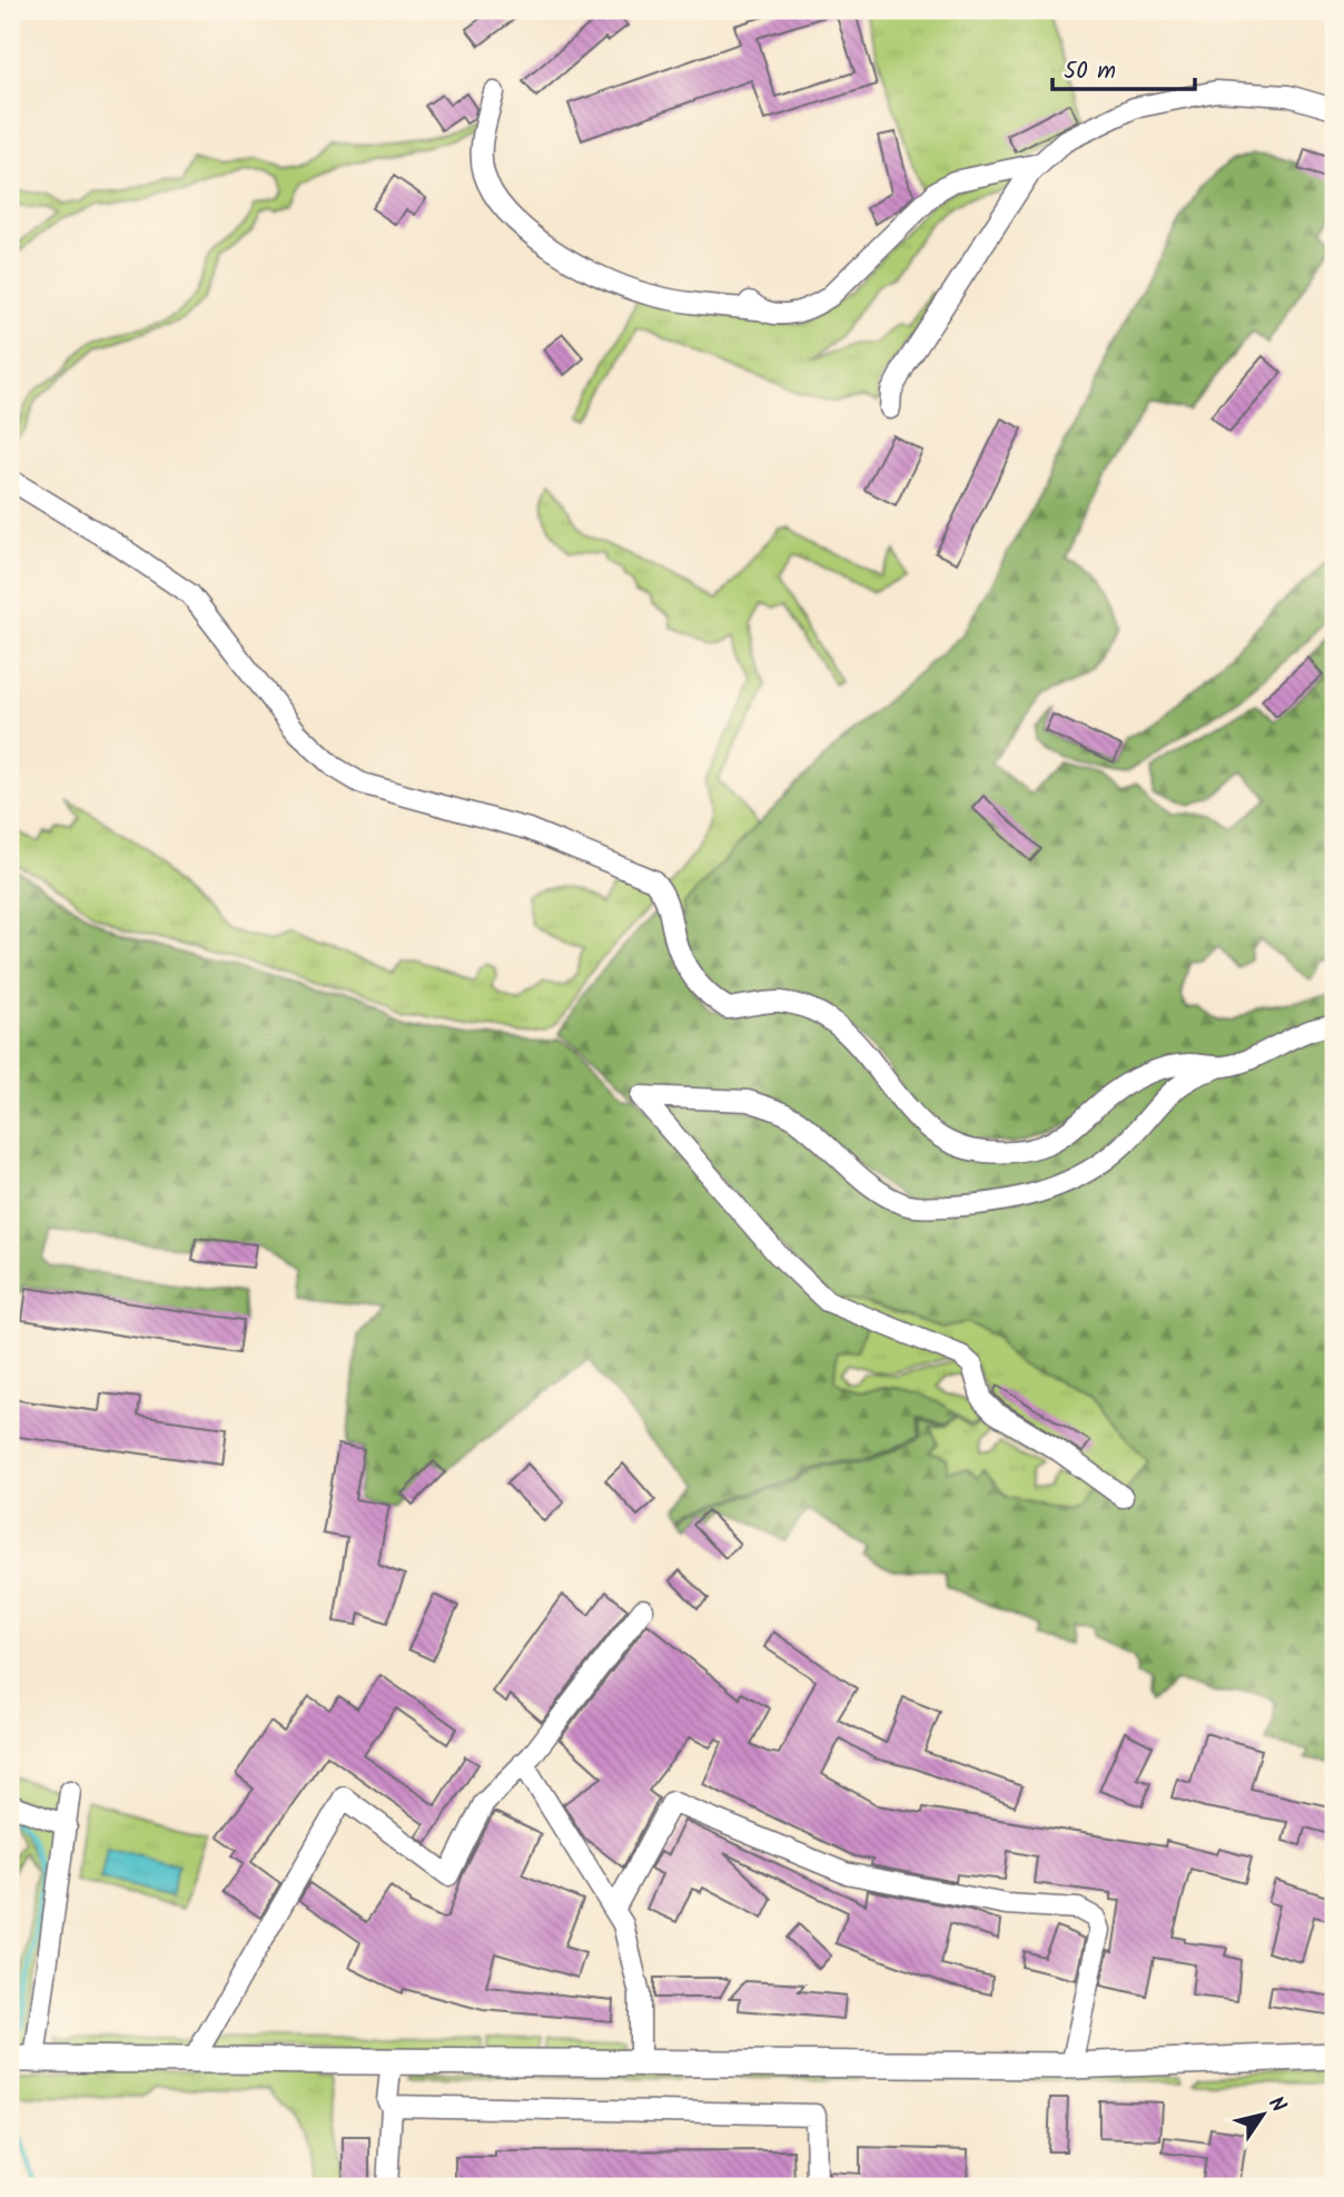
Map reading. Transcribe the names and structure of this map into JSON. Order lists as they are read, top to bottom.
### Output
{
  "scale_bar": "50 m",
  "north": "top right"
}
